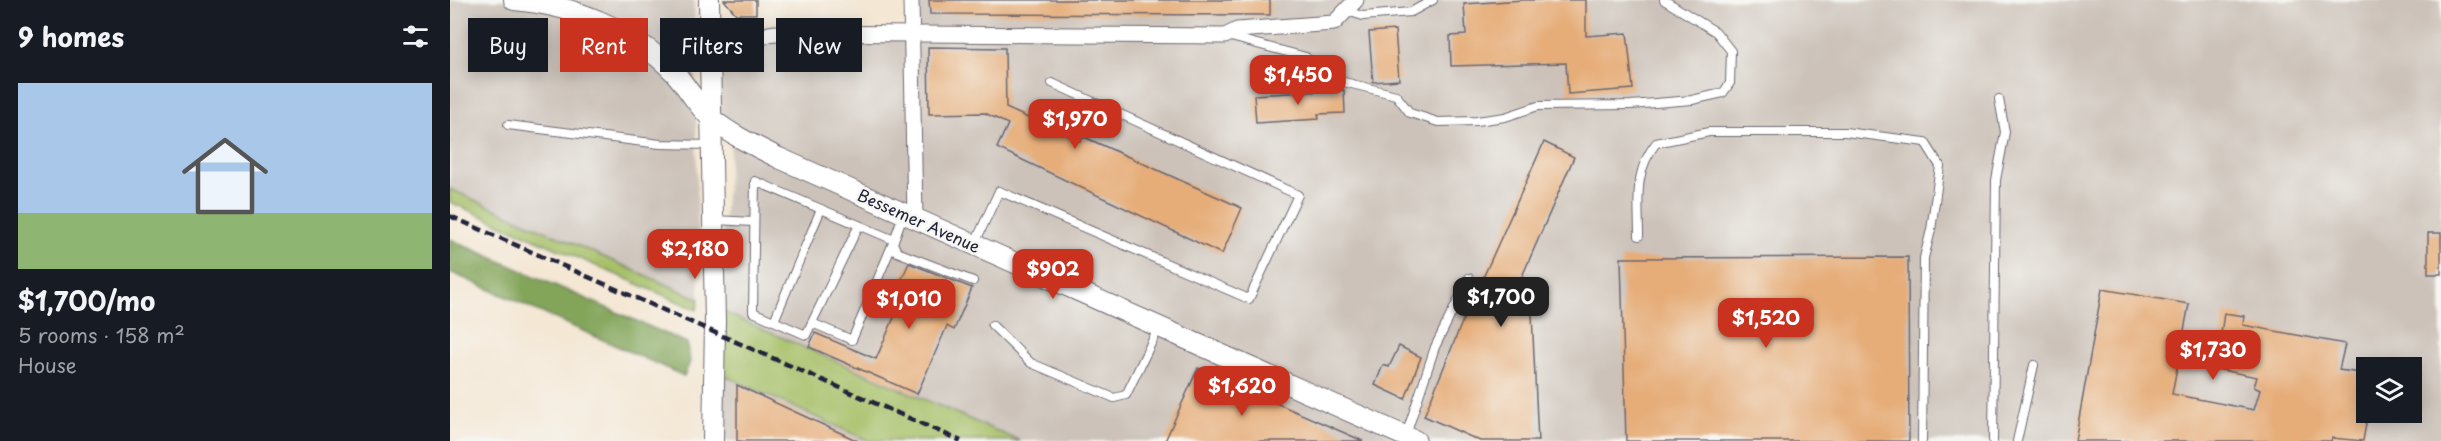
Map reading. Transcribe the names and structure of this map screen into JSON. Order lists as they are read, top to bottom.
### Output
{
  "streets": {
    "street": ["Bessemer Avenue"]
  },
  "page": {
    "heading": "9 homes",
    "chip": [
      "Buy",
      "Rent",
      "Filters",
      "New"
    ],
    "price": [
      "$1,450",
      "$1,970",
      "$2,180",
      "$902",
      "$1,700",
      "$1,010",
      "$1,520",
      "$1,730",
      "$1,620"
    ],
    "list": [
      {
        "name": "$1,700/mo",
        "note": "5 rooms · 158 m² · House"
      }
    ]
  }
}
